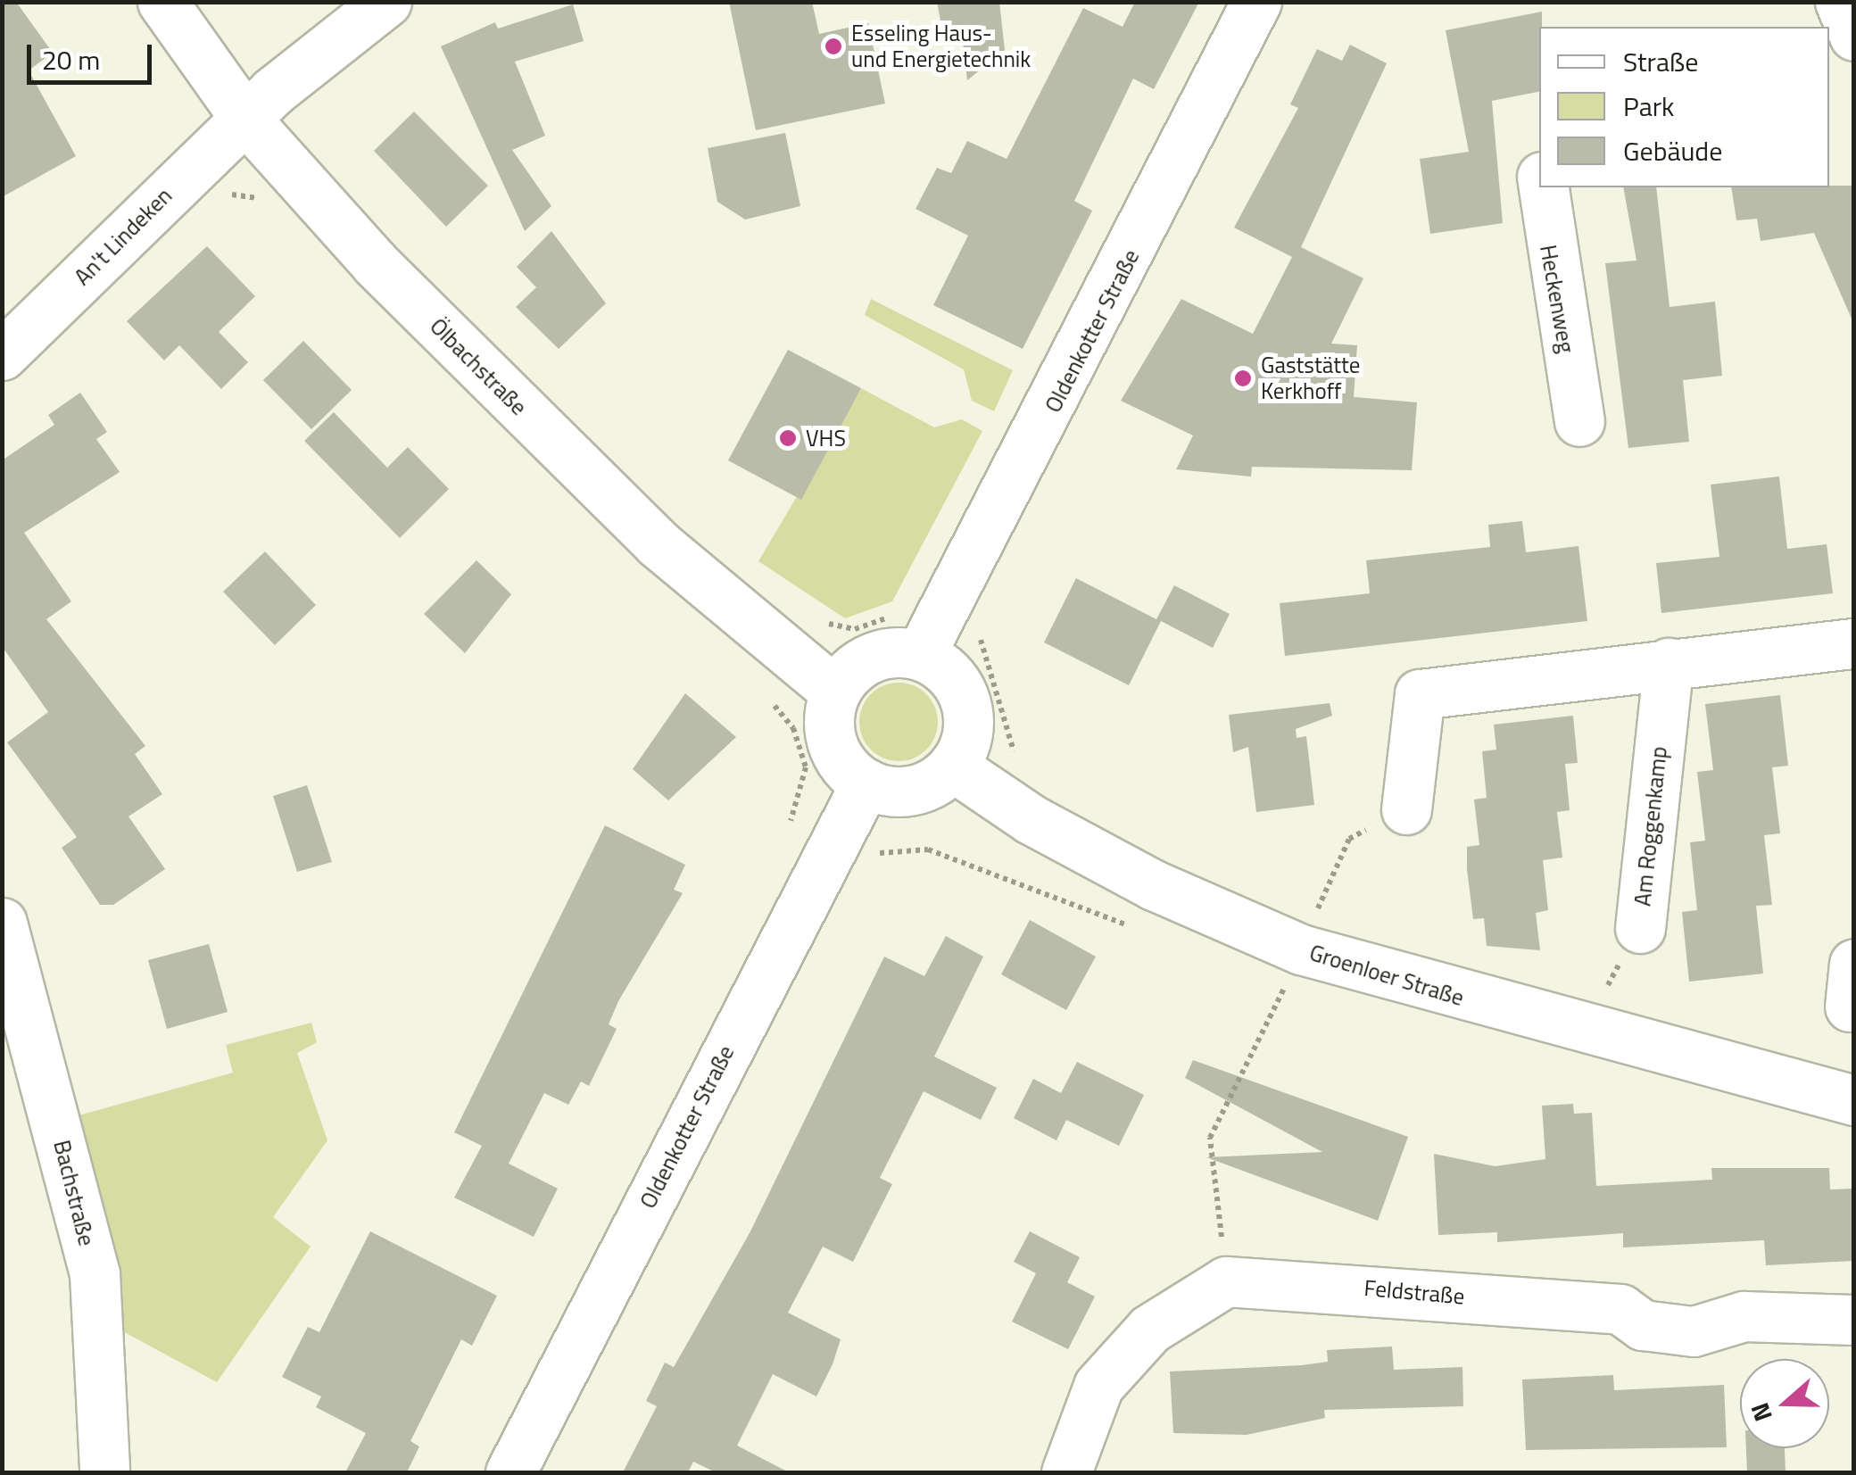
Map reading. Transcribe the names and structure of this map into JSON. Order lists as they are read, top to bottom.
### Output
{
  "streets": {
    "street": [
      "An't Lindeken",
      "Heckenweg",
      "Oldenkotter Straße",
      "Ölbachstraße",
      "Am Roggenkamp",
      "Groenloer Straße",
      "Bachstraße",
      "Feldstraße"
    ]
  },
  "crossings": [
    ["An't Lindeken", "Ölbachstraße"],
    ["Oldenkotter Straße", "Ölbachstraße"],
    ["Oldenkotter Straße", "Groenloer Straße"],
    ["Ölbachstraße", "Groenloer Straße"],
    ["Am Roggenkamp", "Groenloer Straße"]
  ],
  "places": ["Esseling Haus- und Energietechnik", "Gaststätte Kerkhoff", "VHS"],
  "legend": ["Straße", "Park", "Gebäude"],
  "scale_bar": "20 m",
  "north": "left"
}
